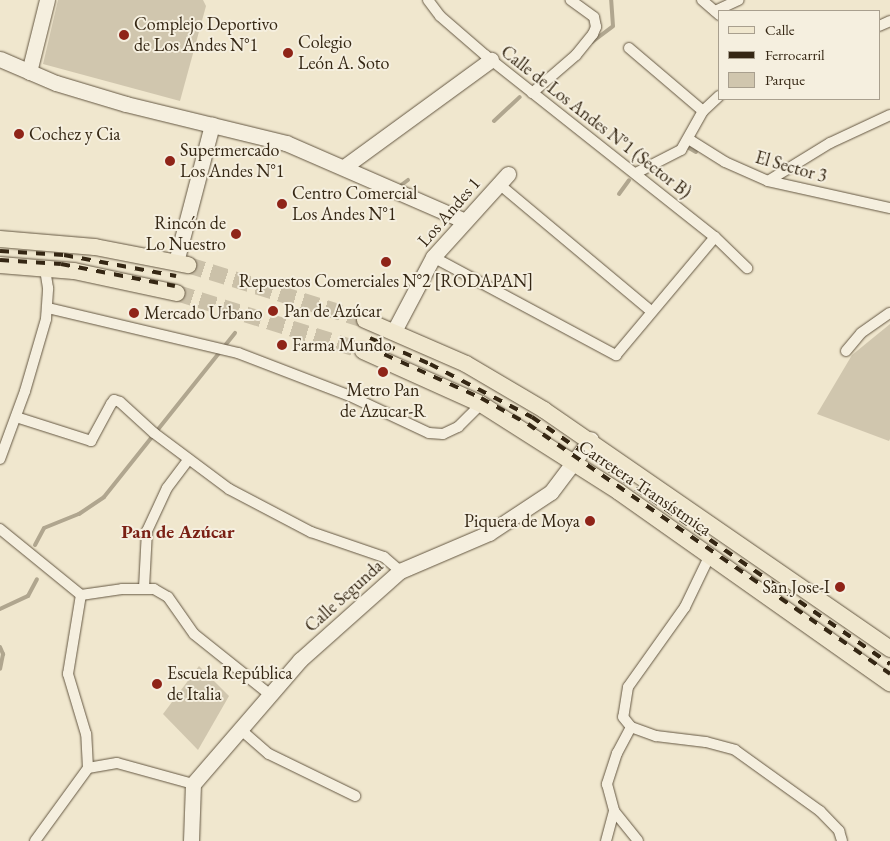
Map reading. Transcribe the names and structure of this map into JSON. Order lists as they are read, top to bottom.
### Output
{
  "streets": {
    "main road": ["Carretera Transístmica"],
    "street": [
      "Calle de Los Andes N°1 (Sector B)",
      "El Sector 3",
      "Los Andes 1",
      "Calle Segunda"
    ]
  },
  "crossings": [
    ["Los Andes 1", "Carretera Transístmica"],
    ["Carretera Transístmica", "Calle Segunda"]
  ],
  "districts": ["Pan de Azúcar"],
  "places": [
    "Complejo Deportivo de Los Andes N°1",
    "Colegio León A. Soto",
    "Cochez y Cia",
    "Supermercado Los Andes N°1",
    "Centro Comercial Los Andes N°1",
    "Rincón de Lo Nuestro",
    "Repuestos Comerciales N°2 [RODAPAN]",
    "Pan de Azúcar",
    "Mercado Urbano",
    "Farma Mundo",
    "Metro Pan de Azucar-R",
    "Piquera de Moya",
    "San Jose-I",
    "Escuela República de Italia"
  ],
  "legend": ["Calle", "Ferrocarril", "Parque"]
}
